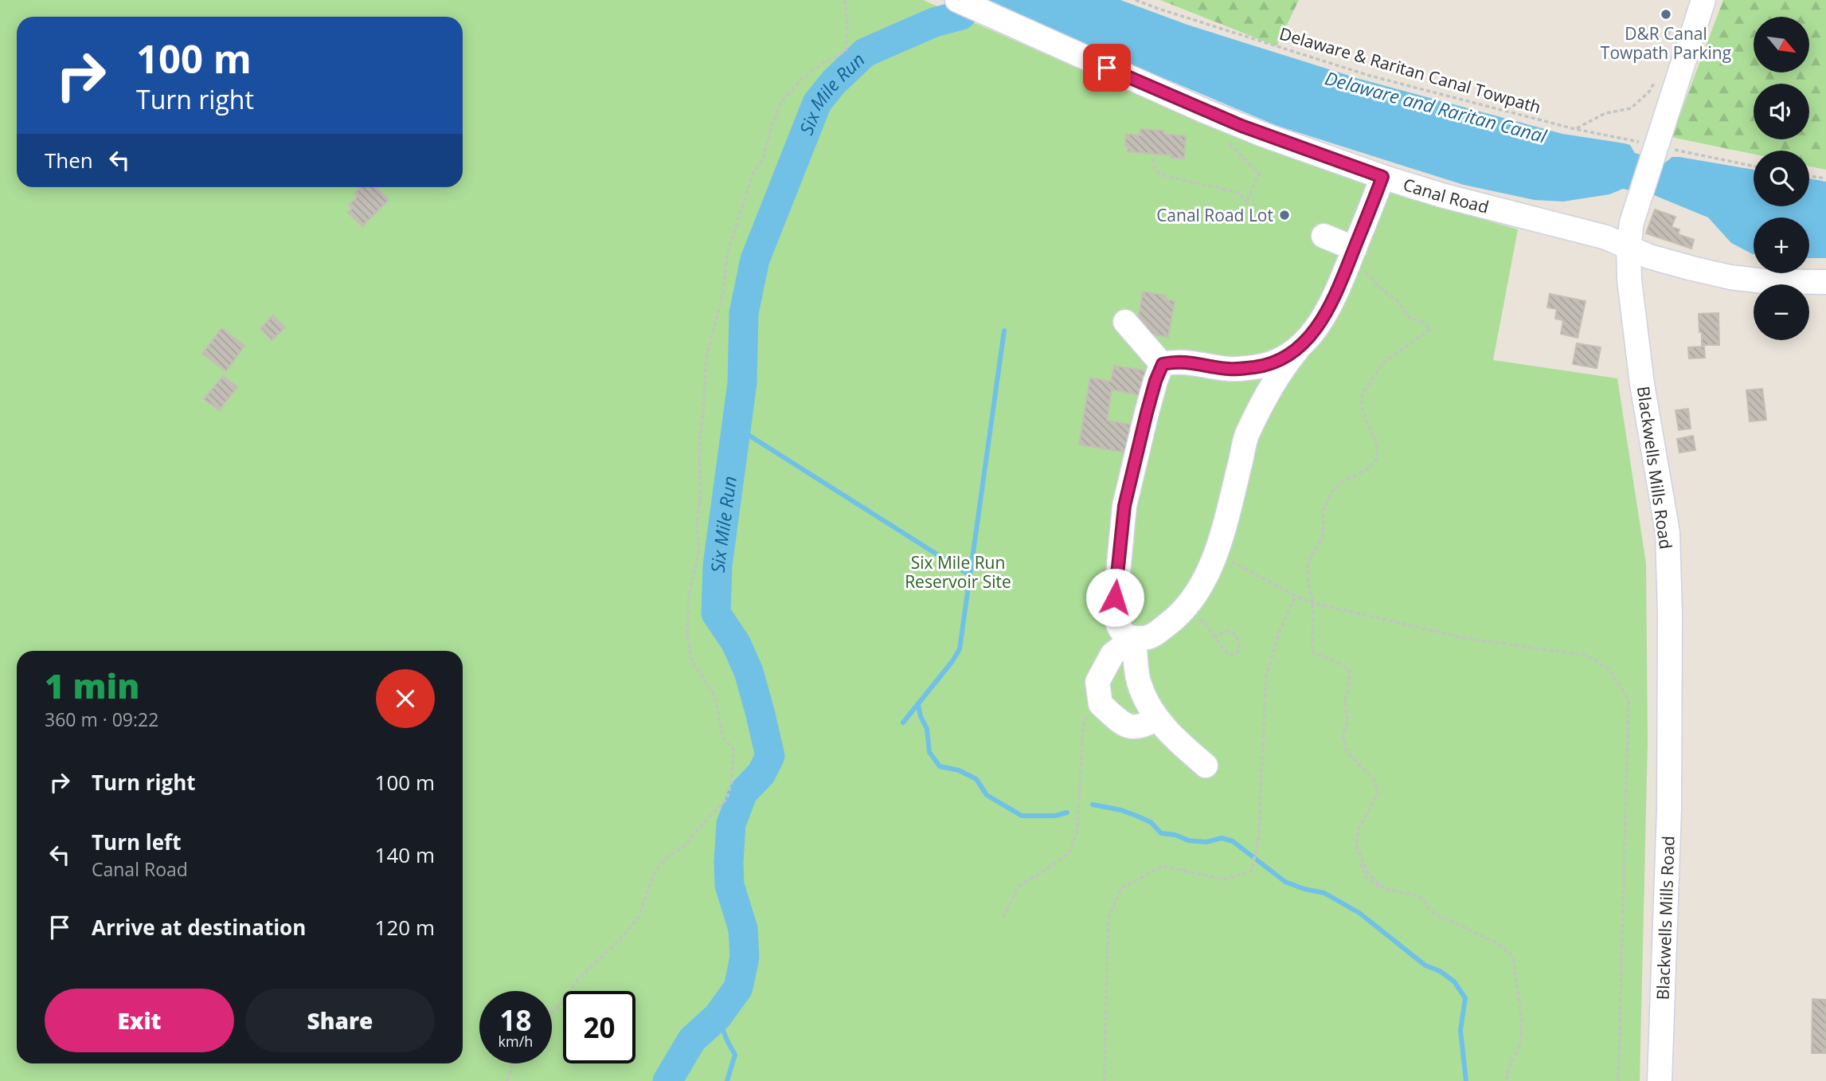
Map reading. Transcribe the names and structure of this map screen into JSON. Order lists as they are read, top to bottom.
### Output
{
  "streets": {
    "street": ["Canal Road", "Blackwells Mills Road"],
    "path": ["Delaware & Raritan Canal Towpath"]
  },
  "crossings": [
    ["Delaware & Raritan Canal Towpath", "Blackwells Mills Road"],
    ["Canal Road", "Blackwells Mills Road"]
  ],
  "water": ["Six Mile Run", "Delaware and Raritan Canal"],
  "parks": ["Six Mile Run Reservoir Site"],
  "places": ["D&R Canal Towpath Parking", "Canal Road Lot"],
  "north": "bottom right",
  "page": {
    "map_buttons": ["+", "−"],
    "turn": ["100 m", "Turn right"],
    "then": "Then",
    "heading": ["1 min", "360 m · 09:22"],
    "list": [
      {
        "name": "Turn right",
        "value": "100 m"
      },
      {
        "name": "Turn left",
        "note": "Canal Road",
        "value": "140 m"
      },
      {
        "name": "Arrive at destination",
        "value": "120 m"
      }
    ],
    "buttons": ["Exit", "Share"],
    "speed": "18 km/h",
    "limit": "20"
  }
}
